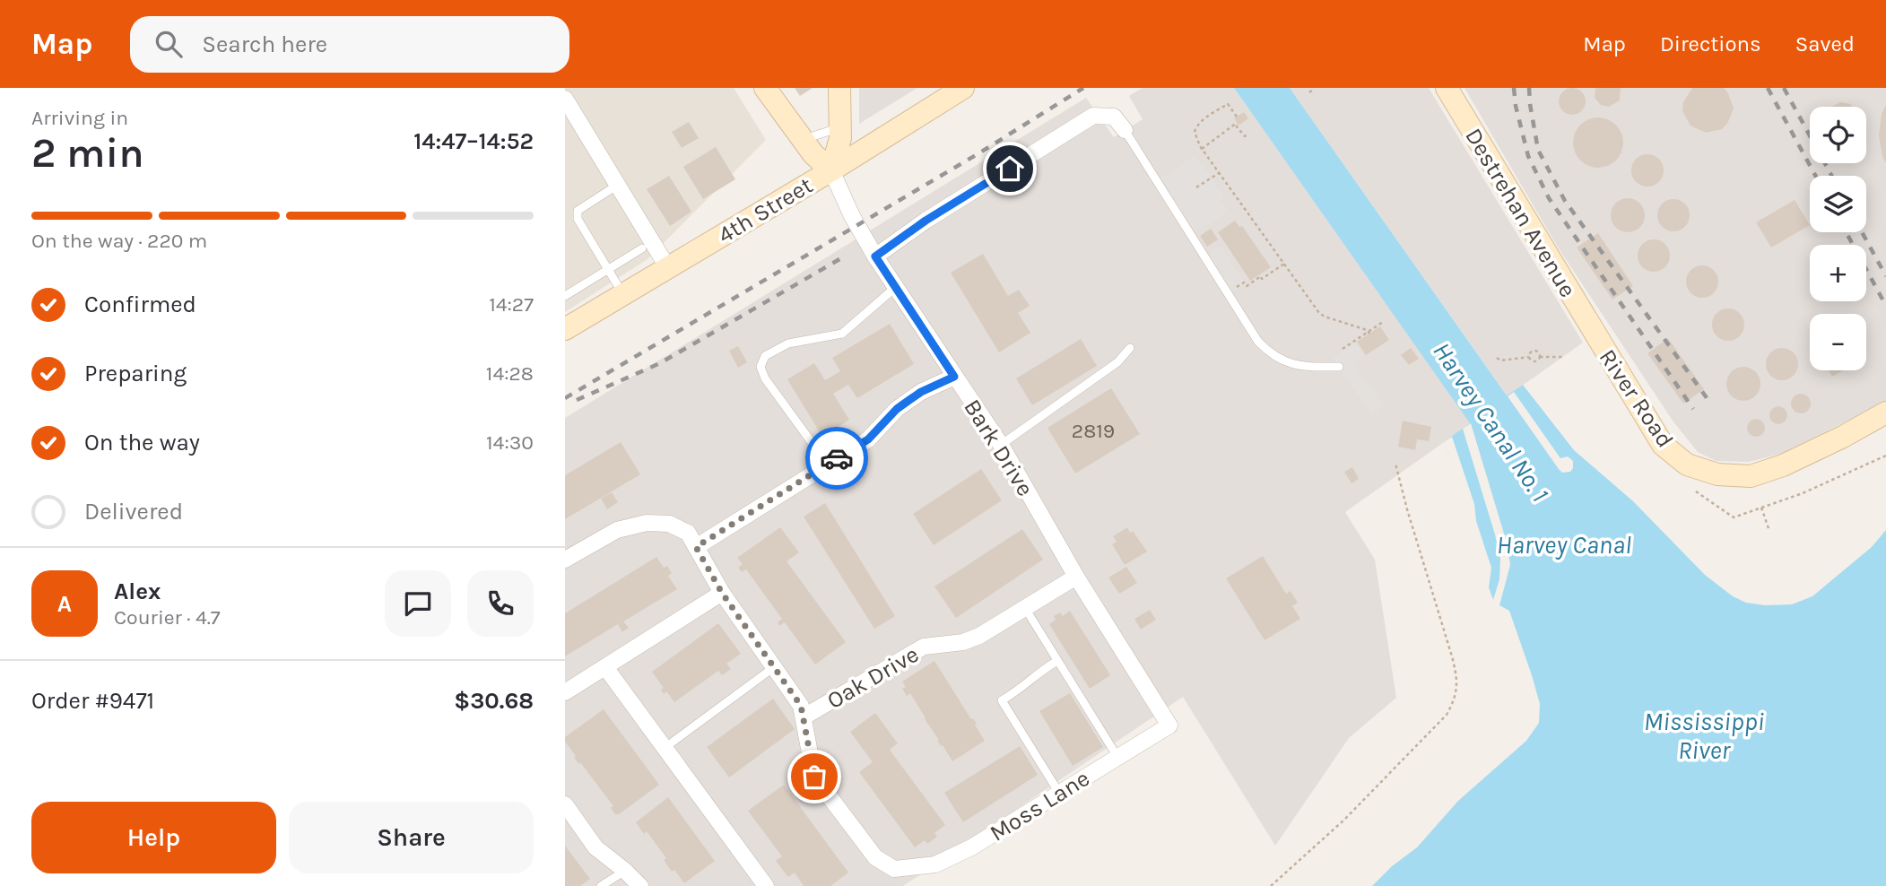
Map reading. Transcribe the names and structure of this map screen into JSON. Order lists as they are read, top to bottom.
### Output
{
  "streets": {
    "main road": ["4th Street", "Destrehan Avenue", "River Road"],
    "street": ["Bark Drive", "Oak Drive", "Moss Lane"]
  },
  "crossings": [
    ["4th Street", "Bark Drive"],
    ["Destrehan Avenue", "River Road"],
    ["Bark Drive", "Oak Drive"],
    ["Bark Drive", "Moss Lane"],
    ["Oak Drive", "Moss Lane"]
  ],
  "water": ["Harvey Canal No. 1", "Harvey Canal", "Mississippi River"],
  "house_numbers": ["2819"],
  "page": {
    "header": "Map",
    "search": "Search here",
    "nav": ["Map", "Directions", "Saved"],
    "heading": ["2 min", "Arriving in", "14:47–14:52"],
    "panel": [
      "Alex",
      "Courier · 4.7",
      "Order #9471",
      "$30.68"
    ],
    "map_buttons": ["+", "−"],
    "bar": "On the way · 220 m",
    "list": [
      ["Confirmed", "14:27"],
      ["Preparing", "14:28"],
      ["On the way", "14:30"],
      "Delivered"
    ],
    "round": "A",
    "buttons": ["Help", "Share"]
  }
}
